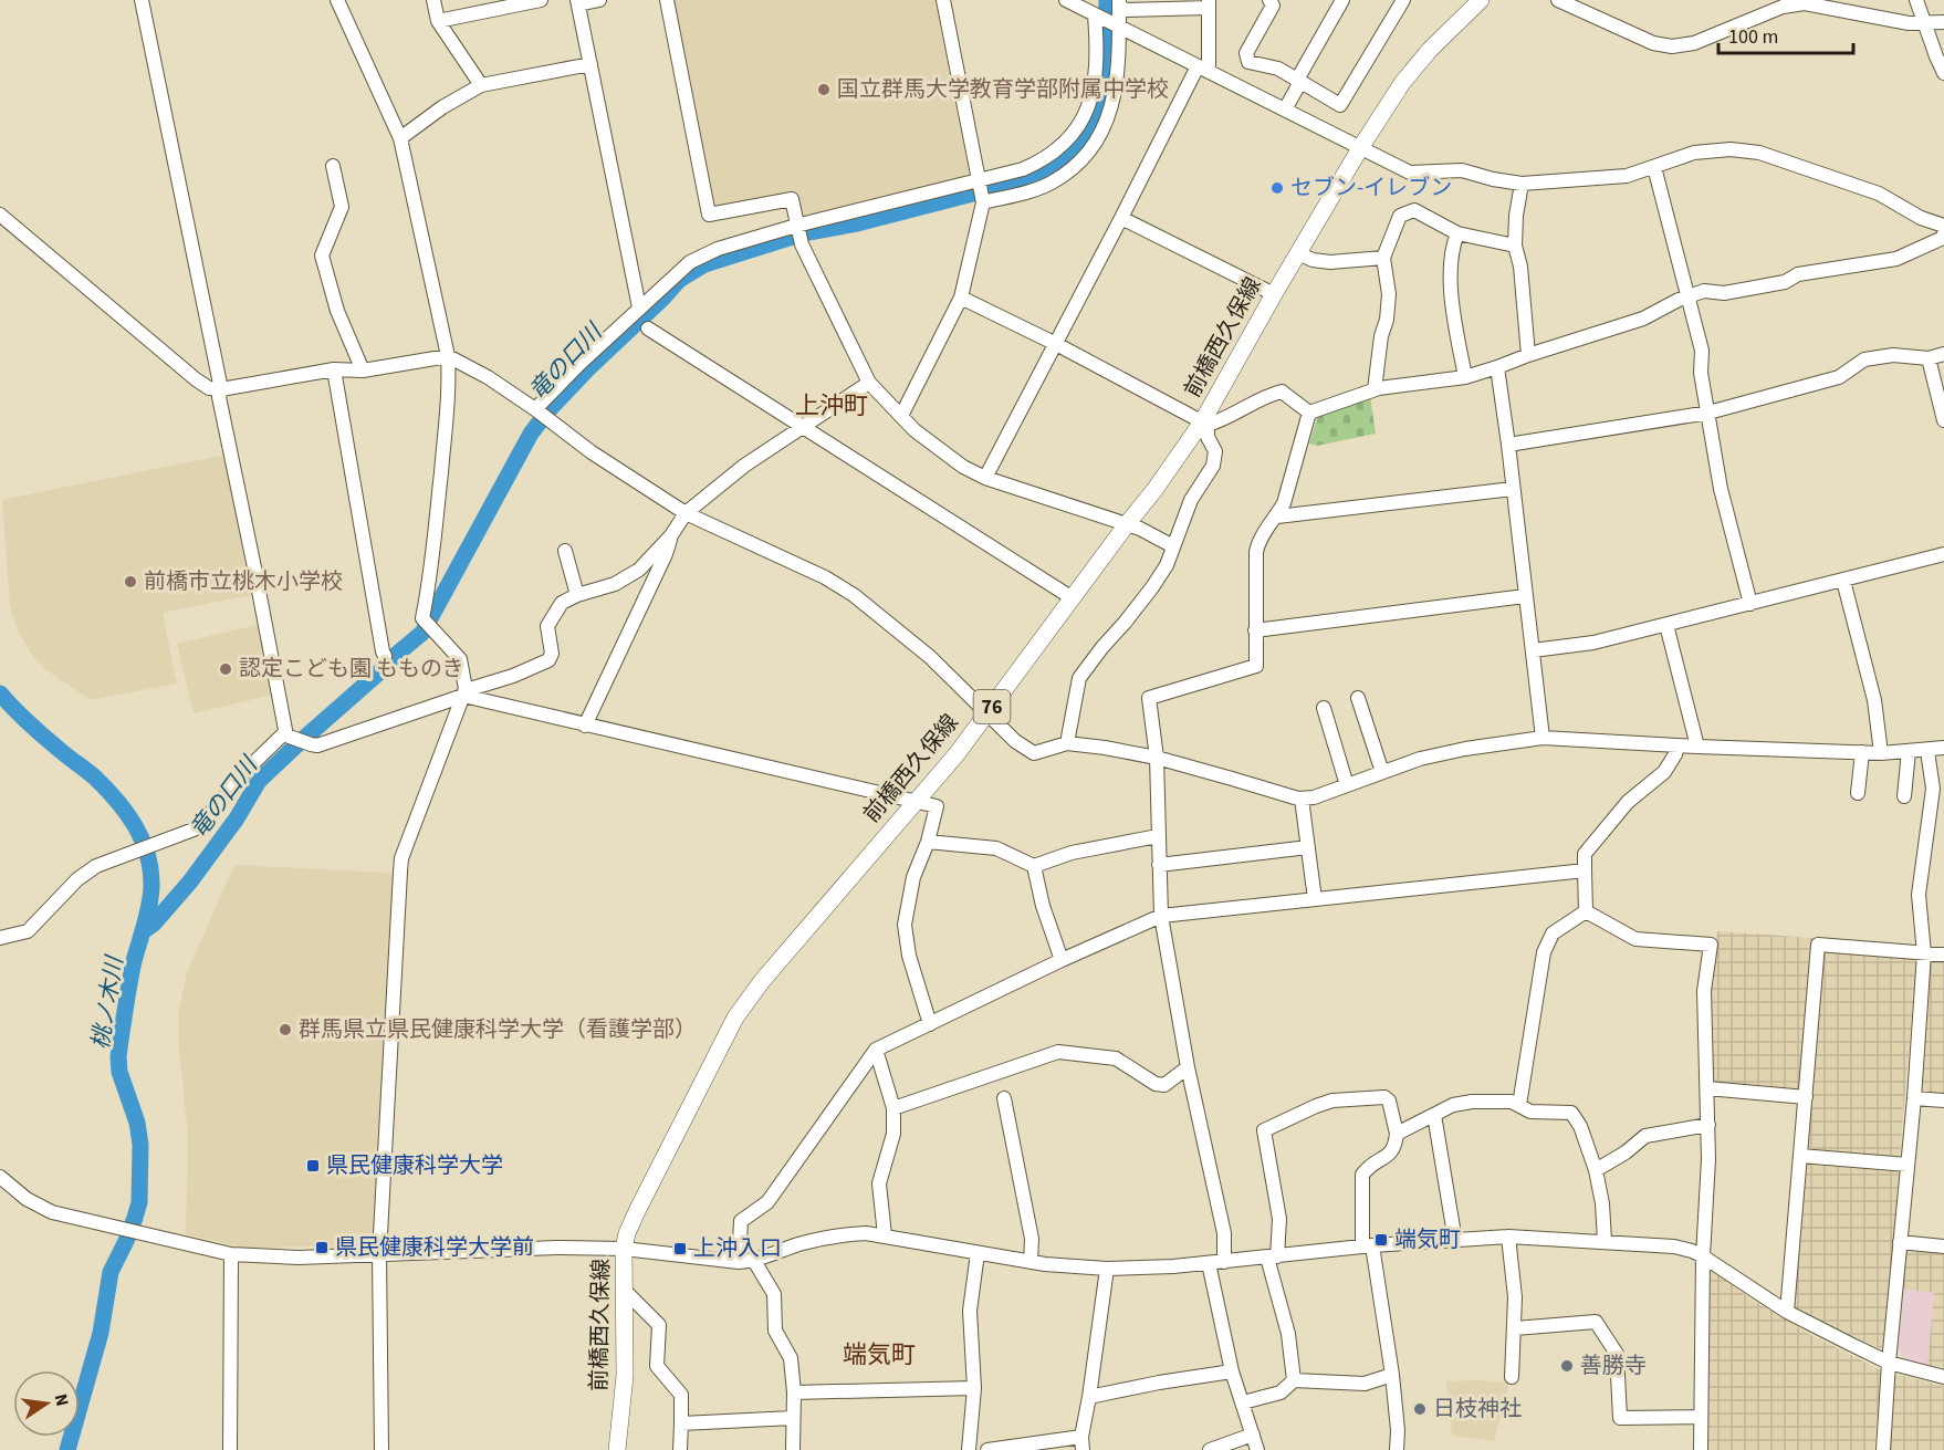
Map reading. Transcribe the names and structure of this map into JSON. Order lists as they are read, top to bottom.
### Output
{
  "streets": {
    "main road": ["前橋西久保線", "76"]
  },
  "districts": ["上沖町", "端気町"],
  "water": ["竜の口川", "桃ノ木川"],
  "places": {
    "other": [
      "国立群馬大学教育学部附属中学校",
      "セブン-イレブン",
      "前橋市立桃木小学校",
      "認定こども園 もものき",
      "群馬県立県民健康科学大学（看護学部）",
      "善勝寺",
      "日枝神社"
    ],
    "transit": [
      "県民健康科学大学",
      "端気町",
      "県民健康科学大学前",
      "上沖入口"
    ]
  },
  "scale_bar": "100 m",
  "north": "right"
}
